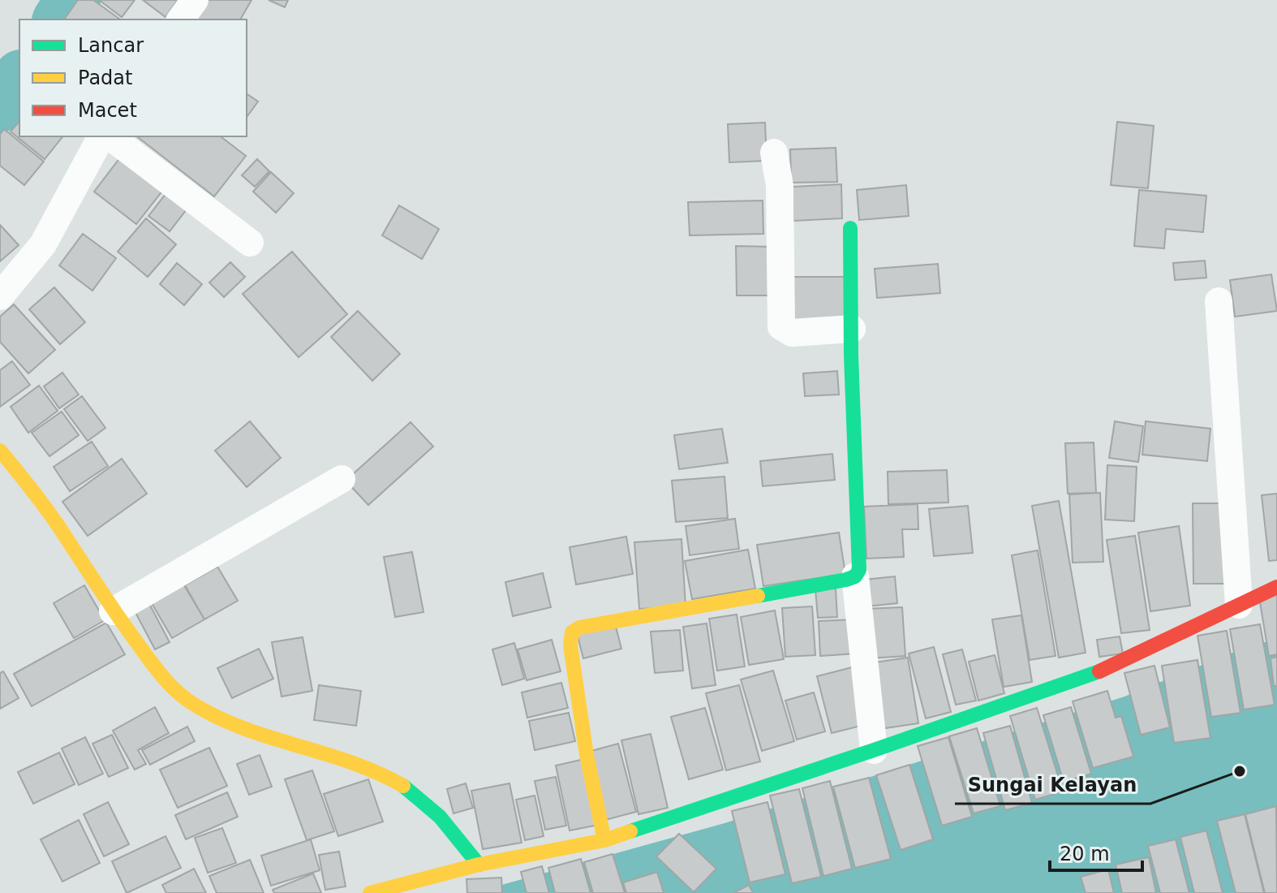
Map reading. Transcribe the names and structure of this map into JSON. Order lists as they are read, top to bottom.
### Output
{
  "places": ["Sungai Kelayan"],
  "legend": ["Lancar", "Padat", "Macet"],
  "scale_bar": "20 m"
}
